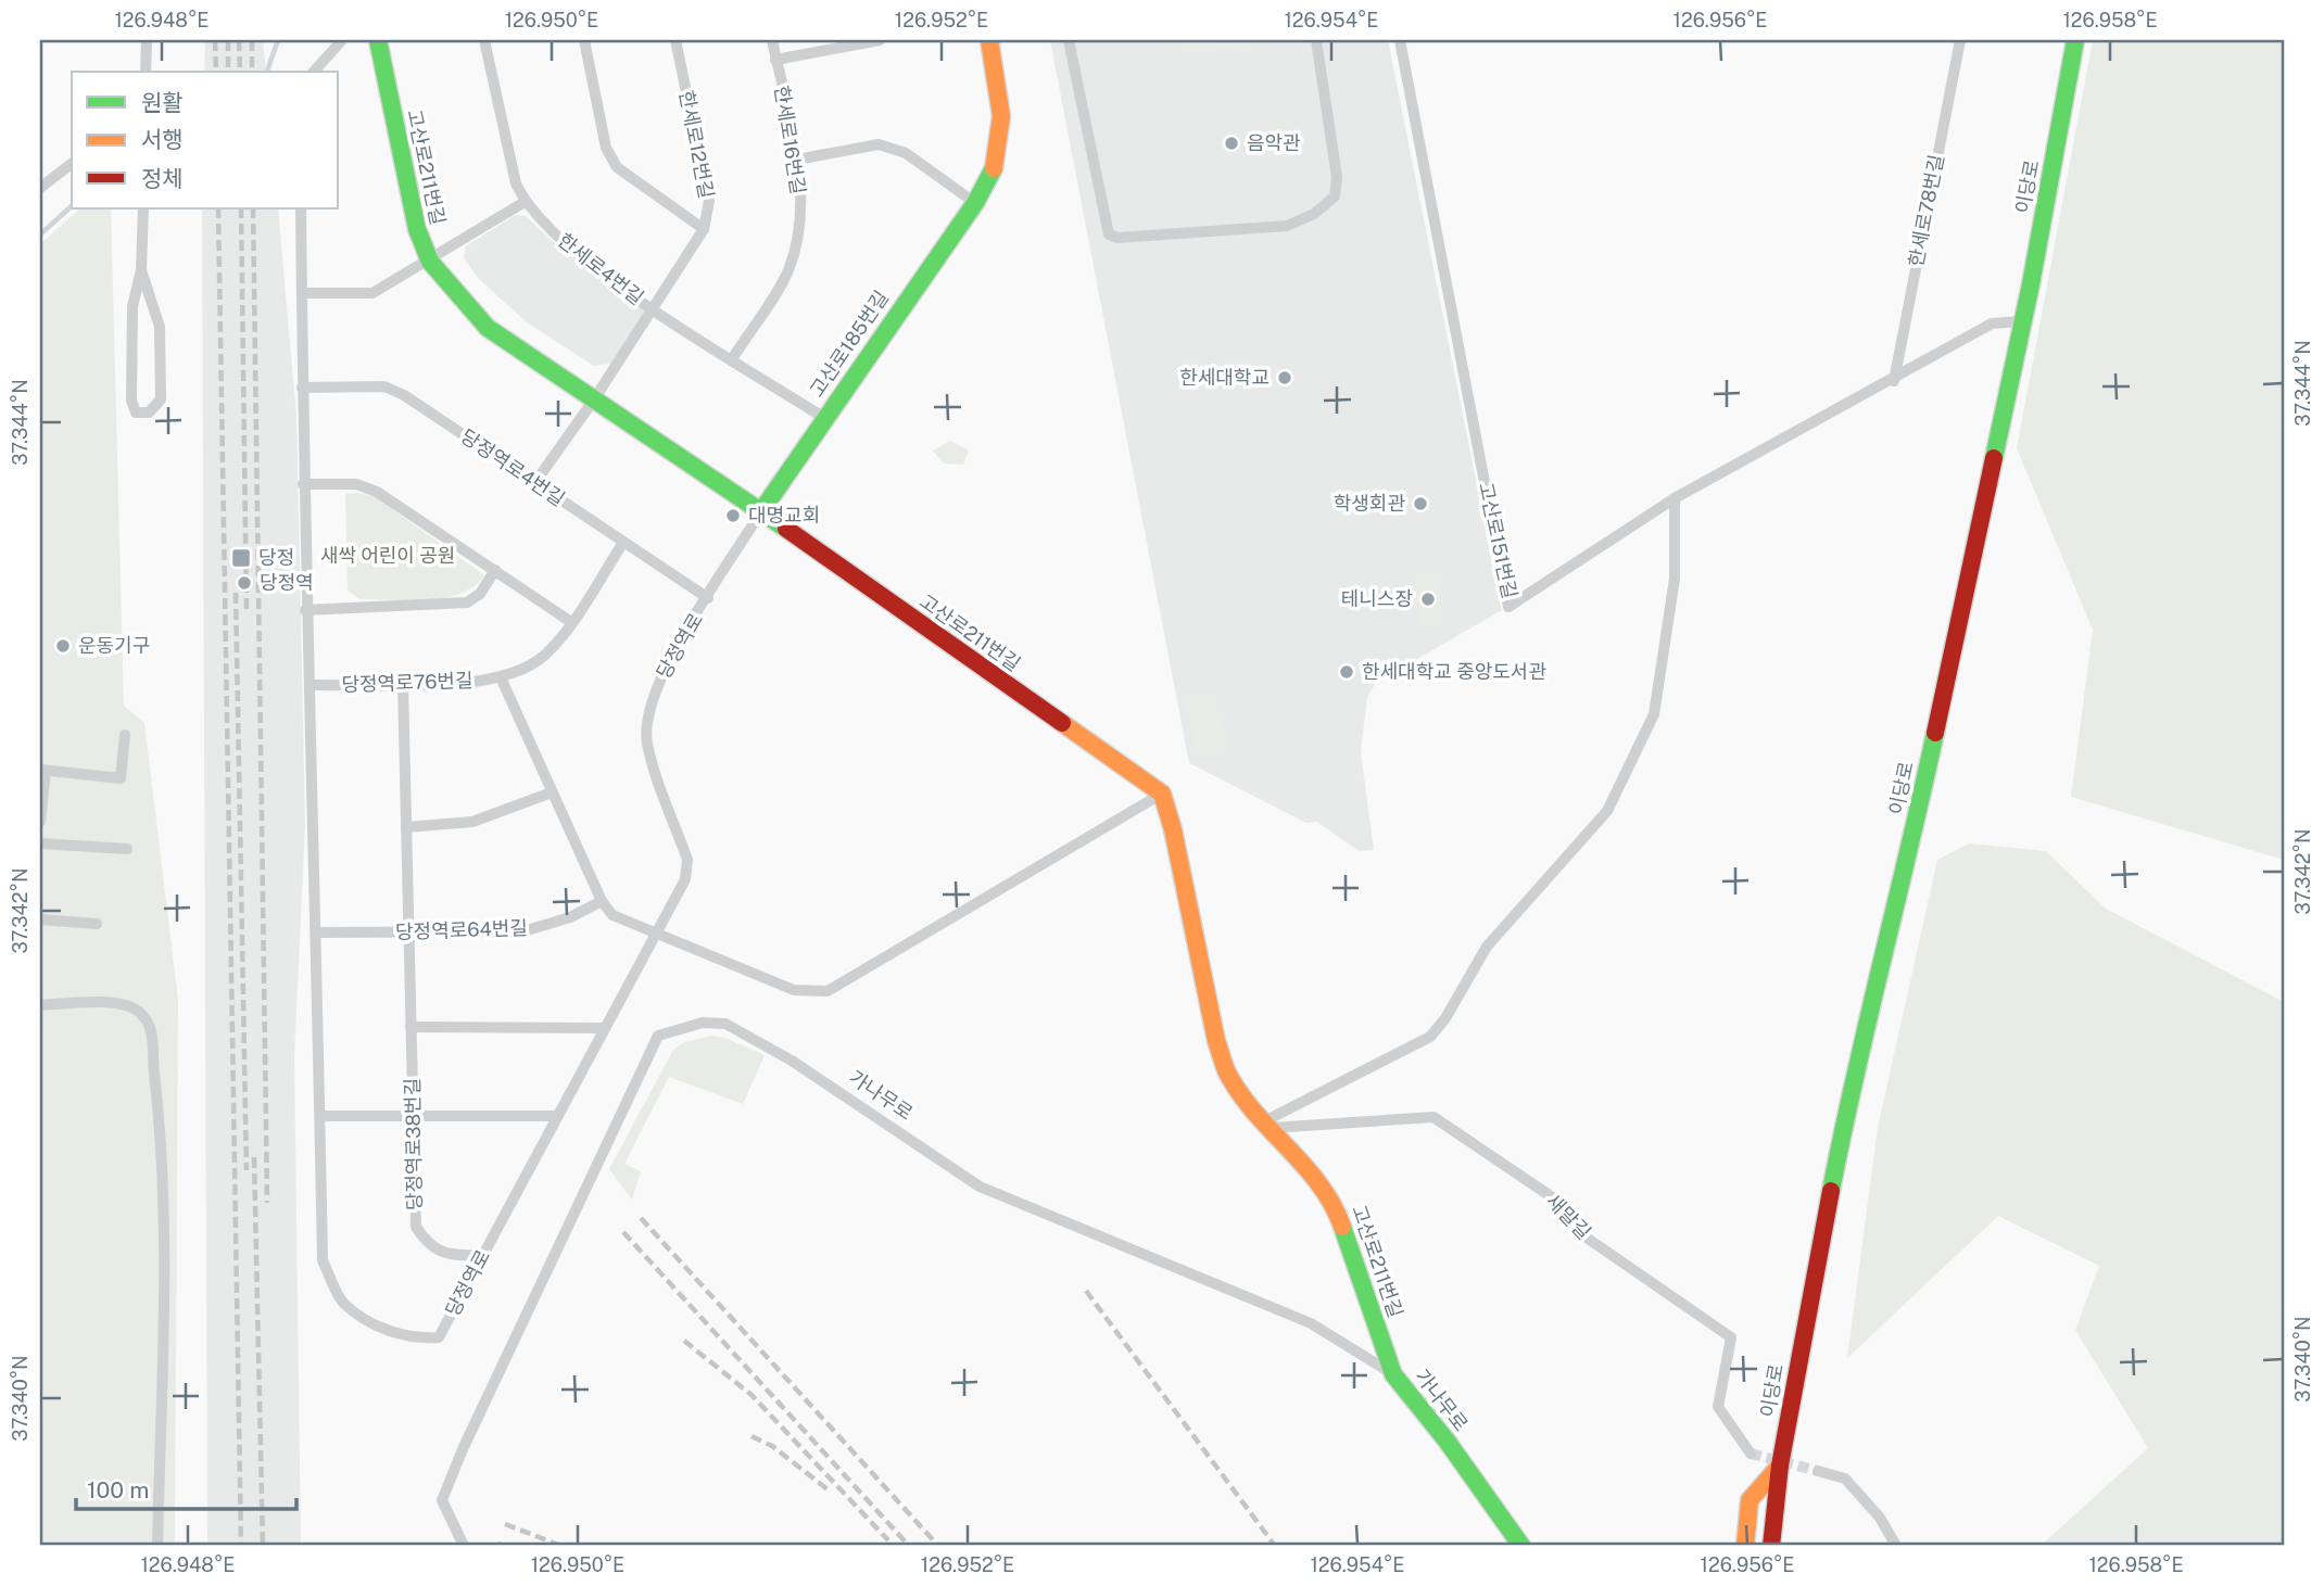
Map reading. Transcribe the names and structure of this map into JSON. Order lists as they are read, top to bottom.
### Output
{
  "streets": {
    "street": [
      "한세로16번길",
      "한세로12번길",
      "고산로211번길",
      "이당로",
      "한세로78번길",
      "한세로4번길",
      "고산로185번길",
      "당정역로4번길",
      "고산로151번길",
      "당정역로",
      "당정역로76번길",
      "당정역로64번길",
      "가나무로",
      "당정역로38번길",
      "새말길"
    ]
  },
  "crossings": [
    ["한세로16번길", "한세로4번길"],
    ["한세로12번길", "고산로211번길"],
    ["한세로12번길", "한세로4번길"],
    ["한세로12번길", "당정역로4번길"],
    ["고산로211번길", "고산로185번길"],
    ["고산로211번길", "당정역로"],
    ["고산로211번길", "가나무로"],
    ["고산로211번길", "새말길"],
    ["이당로", "고산로151번길"],
    ["한세로78번길", "고산로151번길"],
    ["한세로4번길", "고산로185번길"],
    ["고산로185번길", "당정역로"],
    ["당정역로4번길", "당정역로"],
    ["당정역로4번길", "당정역로76번길"],
    ["당정역로", "당정역로76번길"],
    ["당정역로", "당정역로64번길"],
    ["당정역로", "당정역로38번길"],
    ["당정역로76번길", "당정역로38번길"],
    ["당정역로64번길", "당정역로38번길"]
  ],
  "parks": ["새싹 어린이 공원"],
  "places": {
    "other": [
      "음악관",
      "한세대학교",
      "학생회관",
      "대명교회",
      "당정역",
      "테니스장",
      "운동기구",
      "한세대학교 중앙도서관"
    ],
    "transit": ["당정"]
  },
  "legend": ["원활", "서행", "정체"],
  "scale_bar": "100 m",
  "coordinates": [
    "126.948°E",
    "126.950°E",
    "126.952°E",
    "126.954°E",
    "126.956°E",
    "126.958°E",
    "37.344°N",
    "37.342°N",
    "37.340°N"
  ]
}
